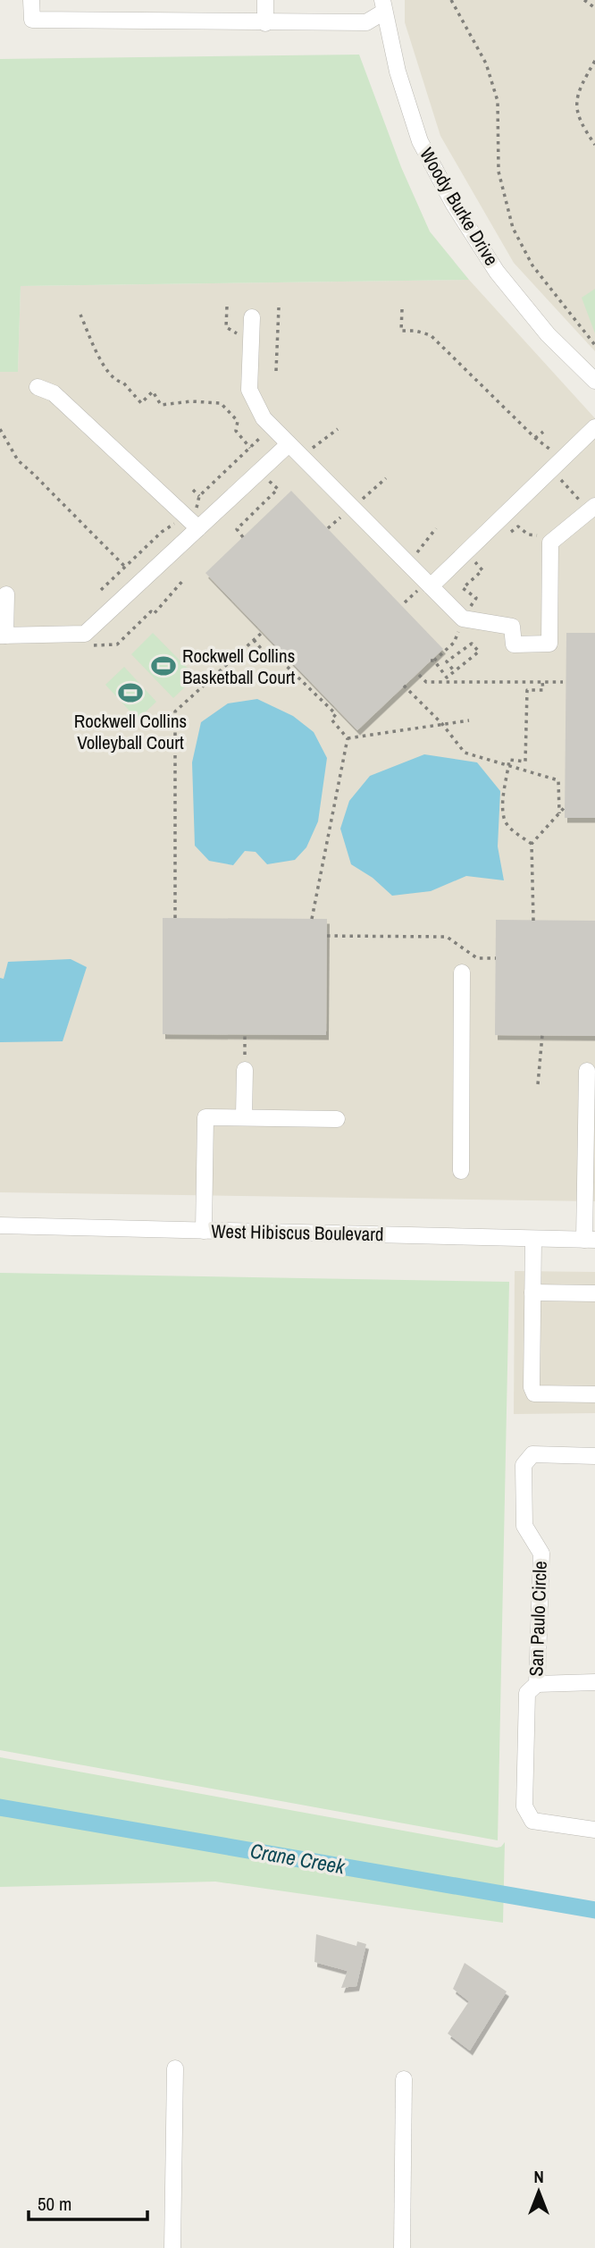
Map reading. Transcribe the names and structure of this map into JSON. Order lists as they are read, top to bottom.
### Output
{
  "streets": {
    "street": ["Woody Burke Drive", "West Hibiscus Boulevard", "San Paulo Circle"]
  },
  "water": ["Crane Creek"],
  "places": {
    "sports": ["Rockwell Collins Basketball Court", "Rockwell Collins Volleyball Court"]
  },
  "scale_bar": "50 m",
  "north": "top"
}
